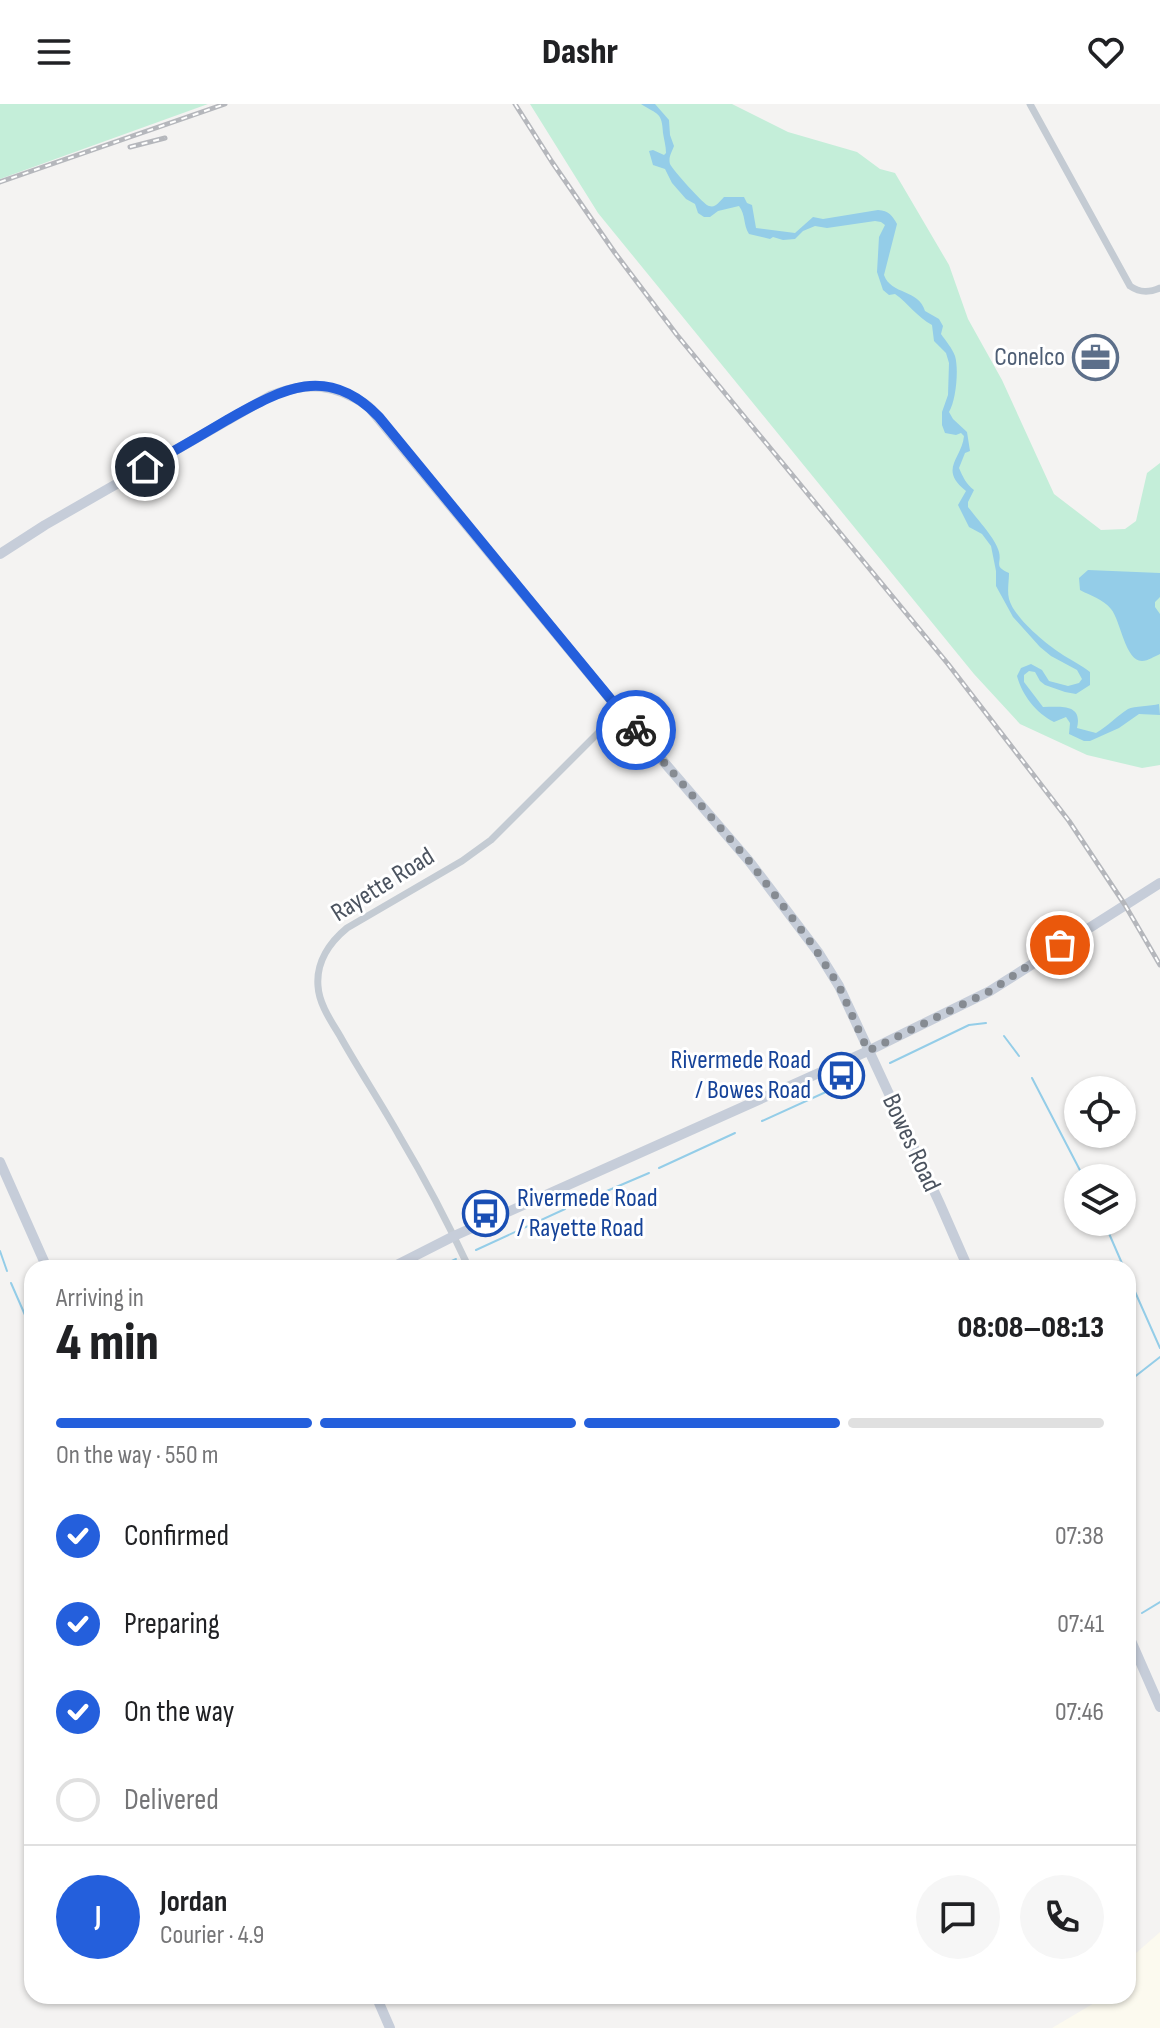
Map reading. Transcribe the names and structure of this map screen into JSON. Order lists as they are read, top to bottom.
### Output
{
  "streets": {
    "street": ["Rayette Road", "Bowes Road"]
  },
  "crossings": [
    ["Rayette Road", "Bowes Road"]
  ],
  "places": {
    "office": ["Conelco"],
    "bus stop": ["Rivermede Road / Bowes Road", "Rivermede Road / Rayette Road"]
  },
  "page": {
    "header": "Dashr",
    "heading": ["4 min", "Arriving in", "08:08–08:13"],
    "panel": ["Jordan", "Courier · 4.9"],
    "bar": "On the way · 550 m",
    "list": [
      ["Confirmed", "07:38"],
      ["Preparing", "07:41"],
      ["On the way", "07:46"],
      "Delivered"
    ],
    "round": "J"
  }
}
